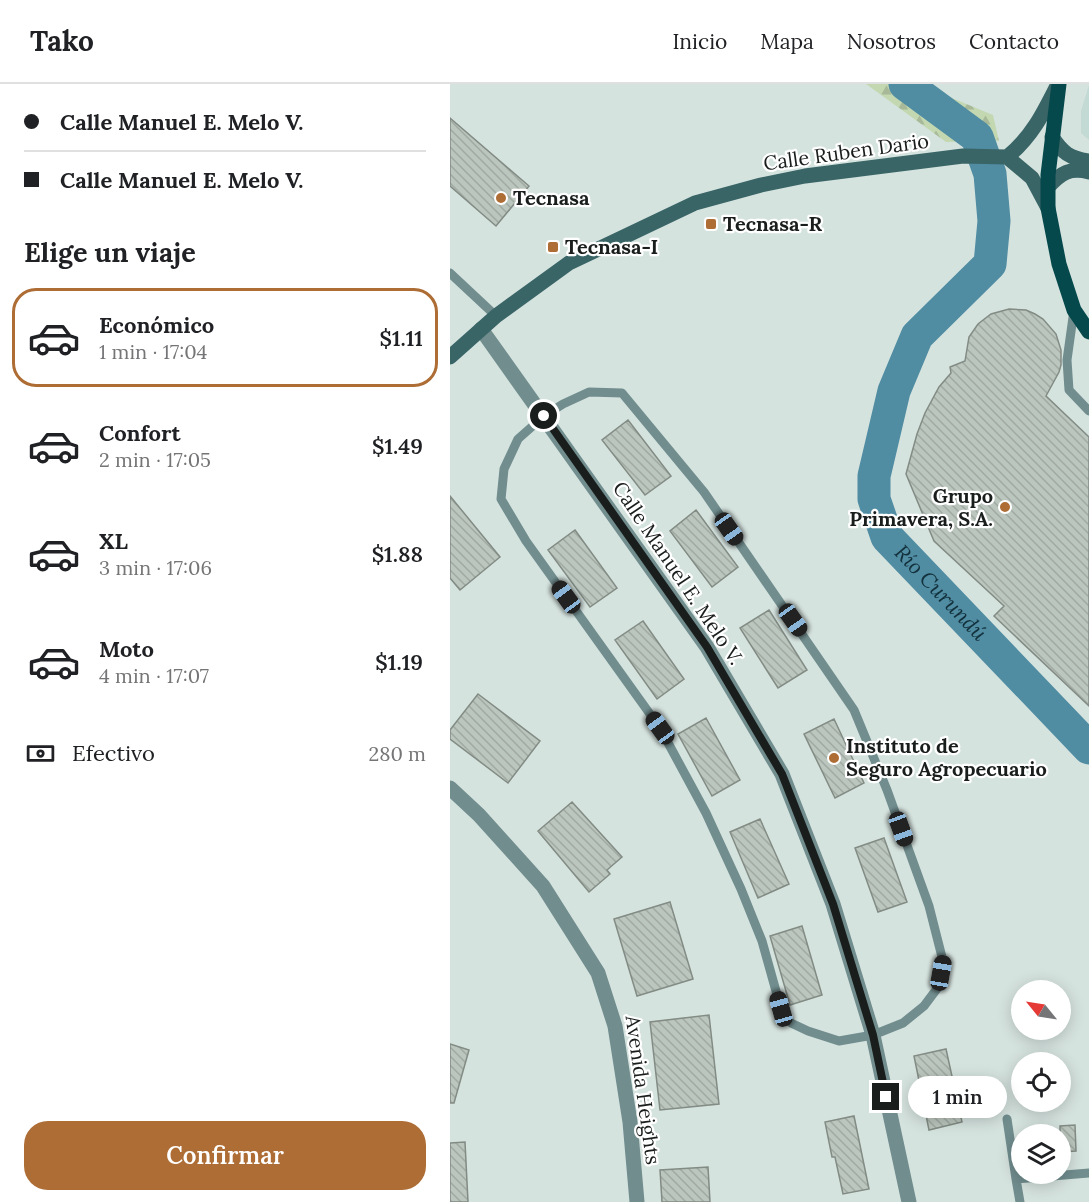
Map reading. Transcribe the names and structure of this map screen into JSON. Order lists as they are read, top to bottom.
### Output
{
  "streets": {
    "street": ["Calle Ruben Dario", "Calle Manuel E. Melo V.", "Avenida Heights"]
  },
  "crossings": [
    ["Calle Ruben Dario", "Calle Manuel E. Melo V."]
  ],
  "water": ["Río Curundú"],
  "places": {
    "other": ["Tecnasa", "Grupo Primavera, S.A.", "Instituto de Seguro Agropecuario"],
    "transit": ["Tecnasa-R", "Tecnasa-I"]
  },
  "north": "top left",
  "page": {
    "header": "Tako",
    "nav": [
      "Inicio",
      "Mapa",
      "Nosotros",
      "Contacto"
    ],
    "banner": ["Calle Manuel E. Melo V.", "Calle Manuel E. Melo V."],
    "heading": "Elige un viaje",
    "list": [
      {
        "name": "Económico",
        "note": "1 min · 17:04",
        "value": "$1.11"
      },
      {
        "name": "Confort",
        "note": "2 min · 17:05",
        "value": "$1.49"
      },
      {
        "name": "XL",
        "note": "3 min · 17:06",
        "value": "$1.88"
      },
      {
        "name": "Moto",
        "note": "4 min · 17:07",
        "value": "$1.19"
      }
    ],
    "pay": ["Efectivo", "280 m"],
    "bubble": "1 min",
    "buttons": "Confirmar"
  }
}
